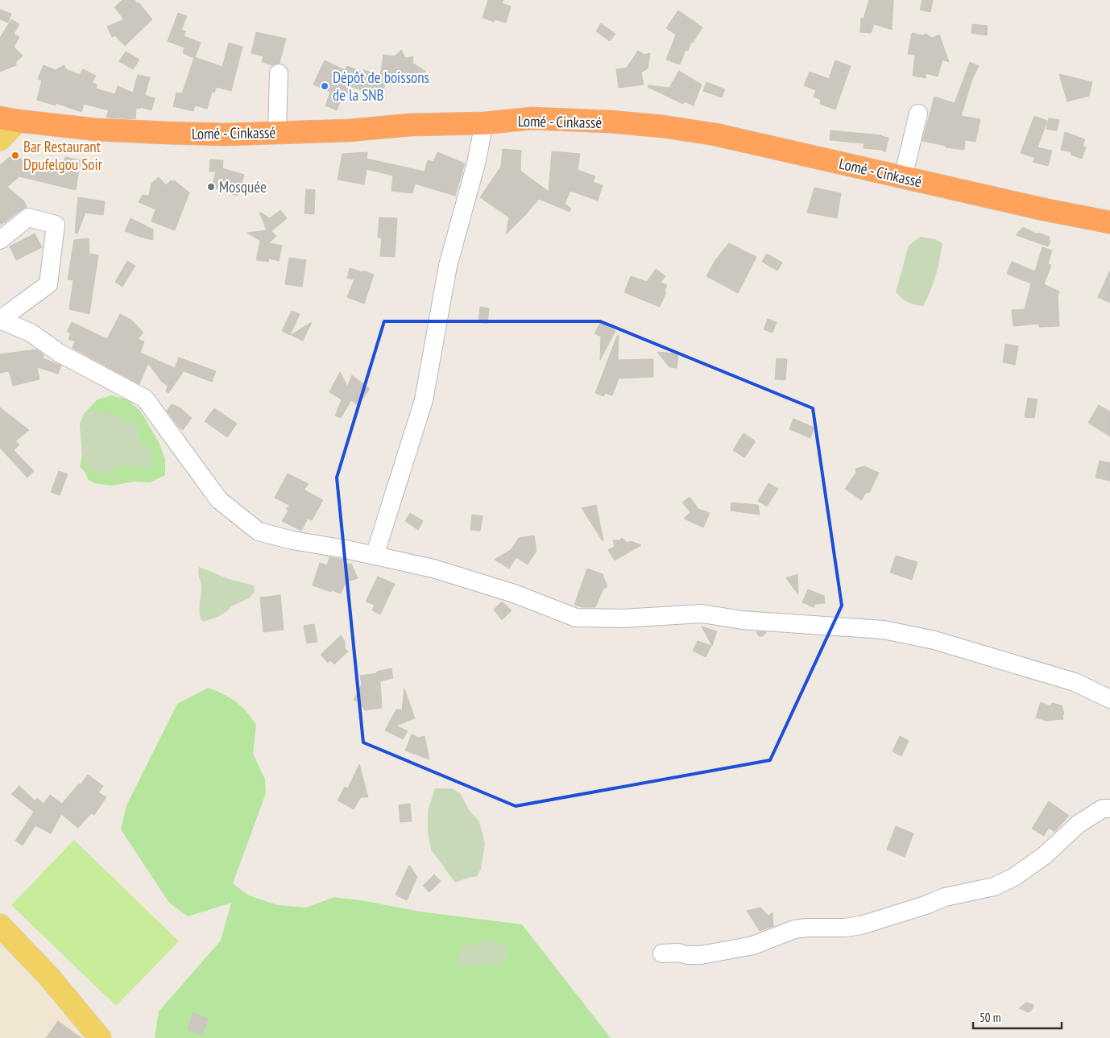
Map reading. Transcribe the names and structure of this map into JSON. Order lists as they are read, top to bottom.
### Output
{
  "streets": {
    "highway": ["Lomé - Cinkassé"]
  },
  "places": ["Dépôt de boissons de la SNB", "Bar Restaurant Dpufelgou Soir", "Mosquée"],
  "scale_bar": "50 m"
}
